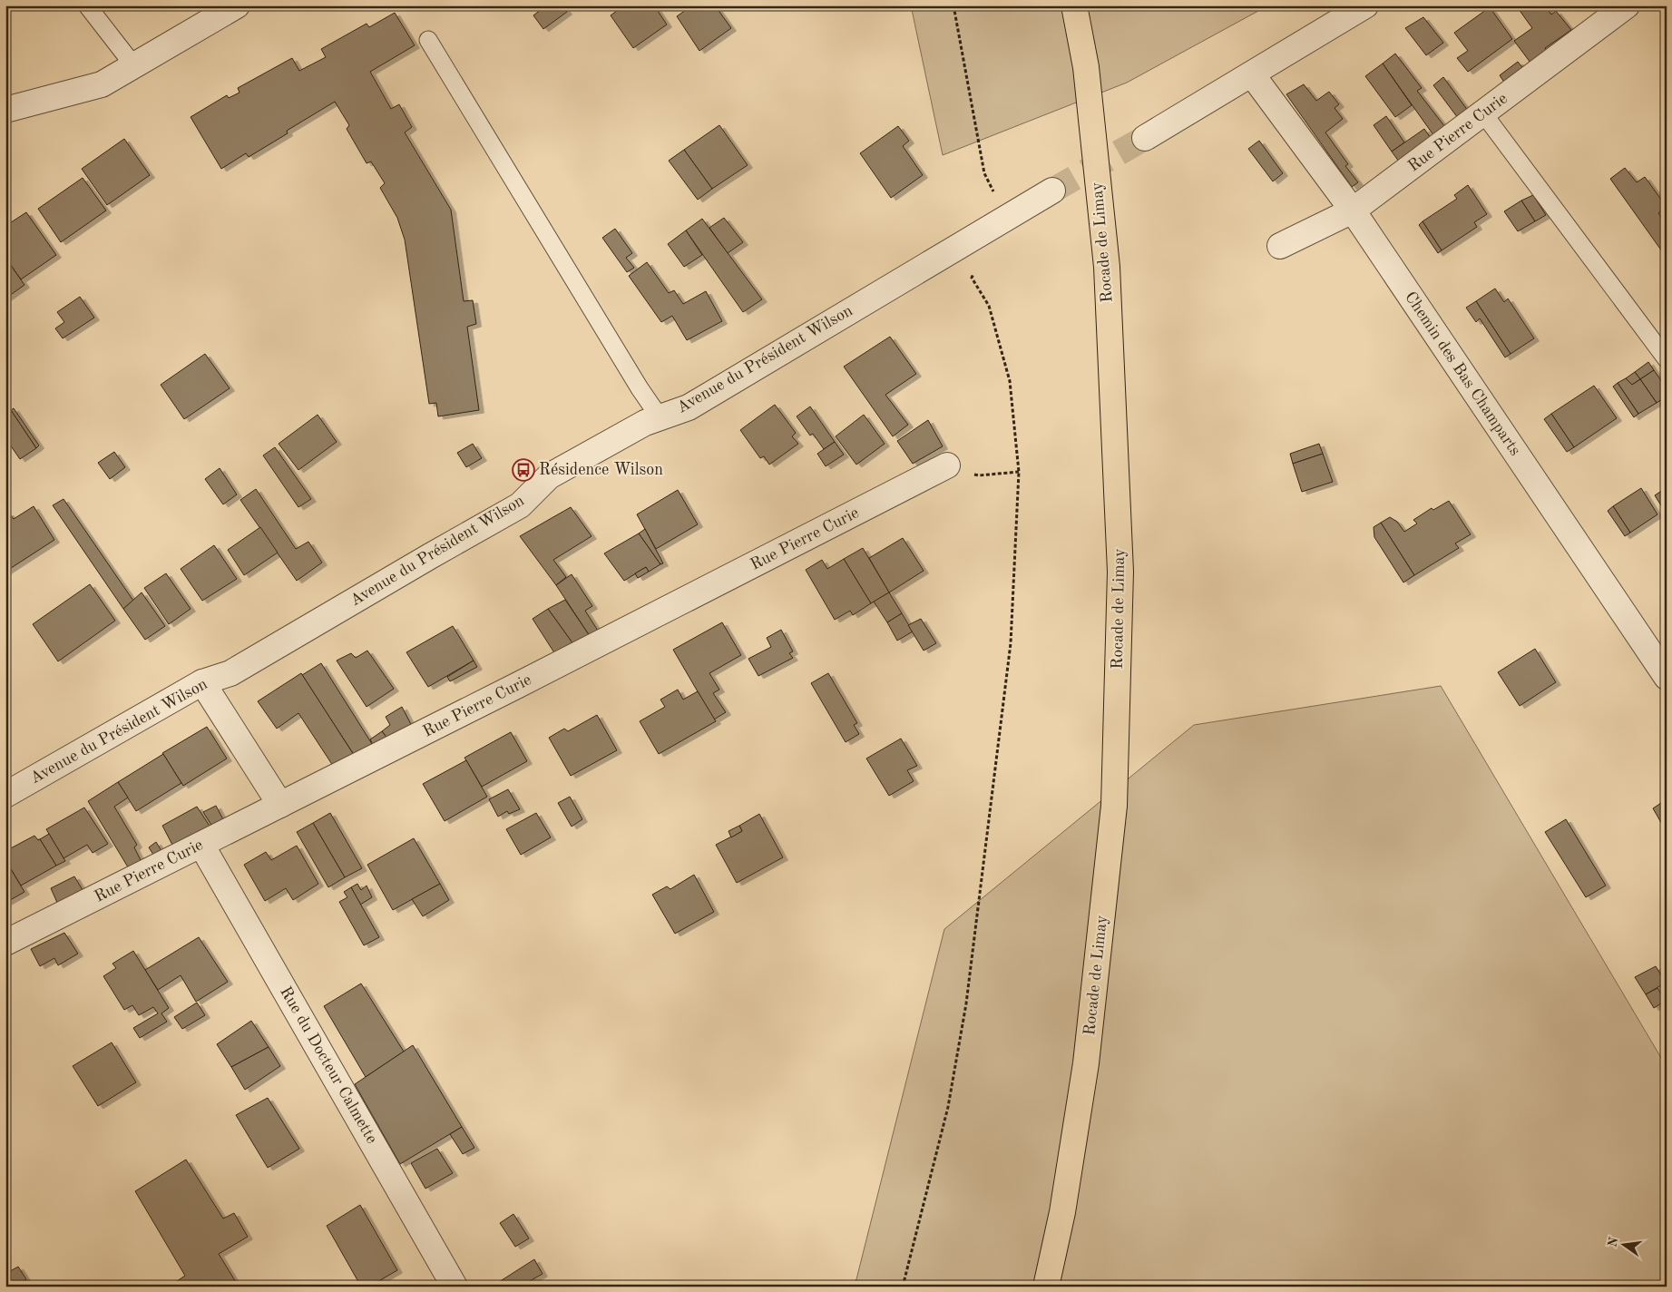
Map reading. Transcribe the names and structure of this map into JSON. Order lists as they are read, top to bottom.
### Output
{
  "streets": {
    "main road": ["Rocade de Limay"],
    "street": [
      "Rue Pierre Curie",
      "Avenue du Président Wilson",
      "Chemin des Bas Champarts",
      "Rue du Docteur Calmette"
    ]
  },
  "crossings": [
    ["Rue Pierre Curie", "Chemin des Bas Champarts"],
    ["Rue Pierre Curie", "Rue du Docteur Calmette"]
  ],
  "places": {
    "bus stop": ["Résidence Wilson"]
  },
  "north": "left"
}
